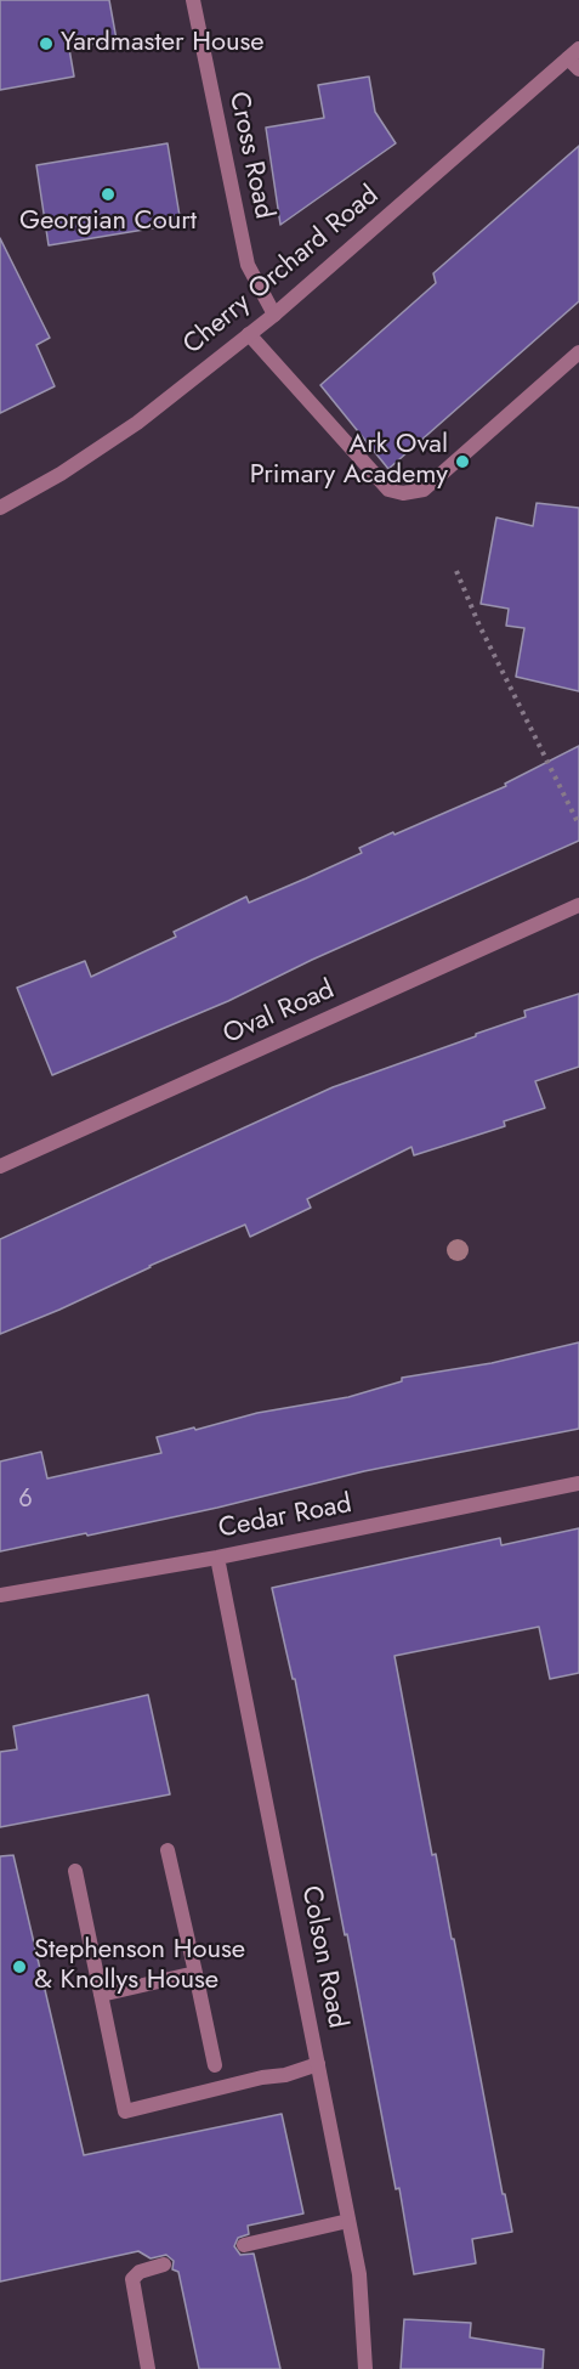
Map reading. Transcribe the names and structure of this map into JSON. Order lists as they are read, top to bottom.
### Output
{
  "streets": {
    "street": [
      "Cross Road",
      "Cherry Orchard Road",
      "Oval Road",
      "Cedar Road",
      "Colson Road"
    ]
  },
  "crossings": [
    ["Cross Road", "Cherry Orchard Road"],
    ["Cedar Road", "Colson Road"]
  ],
  "places": [
    "Yardmaster House",
    "Georgian Court",
    "Ark Oval Primary Academy",
    "Stephenson House & Knollys House"
  ],
  "house_numbers": ["6"]
}
